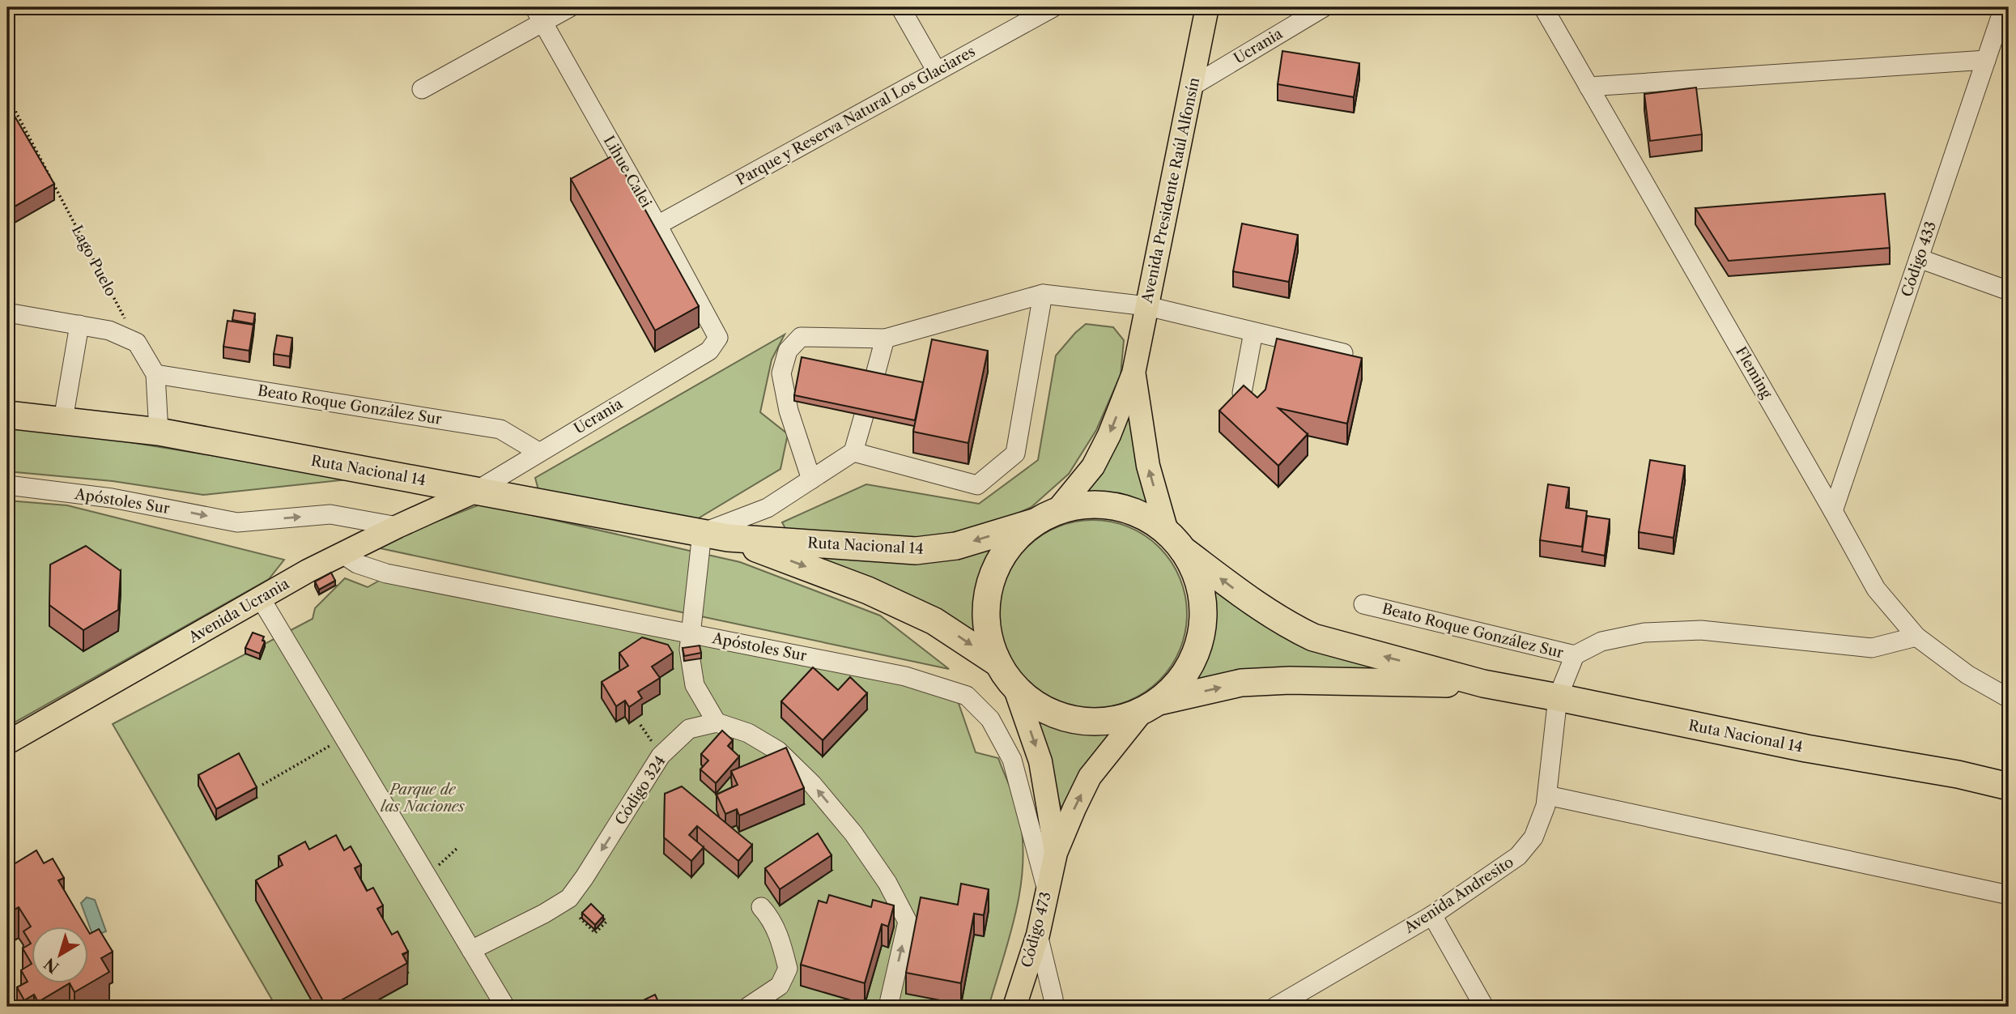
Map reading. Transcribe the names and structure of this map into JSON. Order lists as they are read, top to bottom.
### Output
{
  "streets": {
    "highway": ["Ruta Nacional 14"],
    "main road": ["Avenida Presidente Raúl Alfonsín", "Avenida Ucrania", "Código 473"],
    "street": [
      "Ucrania",
      "Parque y Reserva Natural Los Glaciares",
      "Lihue Calei",
      "Código 433",
      "Fleming",
      "Beato Roque González Sur",
      "Apóstoles Sur",
      "Código 324",
      "Avenida Andresito"
    ],
    "path": ["Lago Puelo"]
  },
  "crossings": [
    ["Ucrania", "Lihue Calei"],
    ["Ucrania", "Avenida Presidente Raúl Alfonsín"],
    ["Ucrania", "Beato Roque González Sur"],
    ["Ucrania", "Ruta Nacional 14"],
    ["Ucrania", "Avenida Ucrania"],
    ["Parque y Reserva Natural Los Glaciares", "Lihue Calei"],
    ["Avenida Presidente Raúl Alfonsín", "Ruta Nacional 14"],
    ["Código 433", "Fleming"],
    ["Fleming", "Beato Roque González Sur"],
    ["Beato Roque González Sur", "Avenida Andresito"],
    ["Ruta Nacional 14", "Avenida Ucrania"],
    ["Ruta Nacional 14", "Avenida Andresito"],
    ["Apóstoles Sur", "Avenida Ucrania"],
    ["Apóstoles Sur", "Código 473"]
  ],
  "one_way": ["Código 324"],
  "parks": ["Parque de las Naciones"],
  "north": "bottom left"
}
